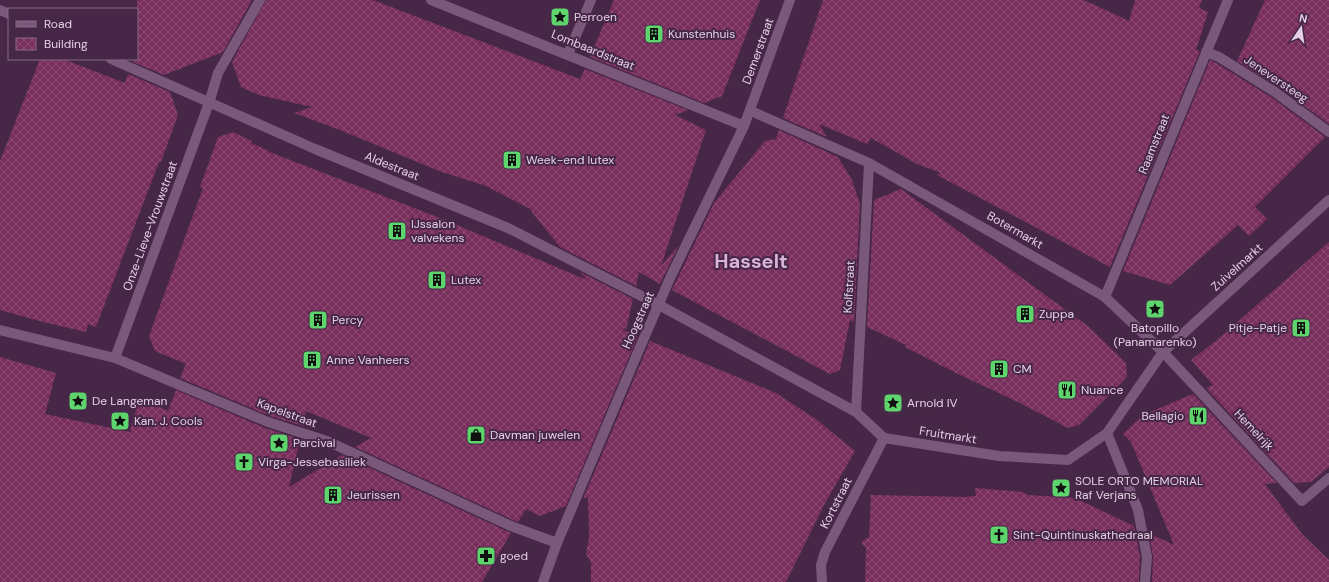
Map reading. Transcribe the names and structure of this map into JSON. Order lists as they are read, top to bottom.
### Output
{
  "streets": {
    "street": [
      "Lombaardstraat",
      "Demerstraat",
      "Jeneversteeg",
      "Raamstraat",
      "Aldestraat",
      "Onze-Lieve-Vrouwstraat",
      "Botermarkt",
      "Zuivelmarkt",
      "Kolfstraat",
      "Hoogstraat",
      "Kapelstraat",
      "Hemelrijk",
      "Fruitmarkt",
      "Kortstraat"
    ]
  },
  "crossings": [
    ["Lombaardstraat", "Hoogstraat"],
    ["Demerstraat", "Botermarkt"],
    ["Demerstraat", "Hoogstraat"],
    ["Jeneversteeg", "Raamstraat"],
    ["Raamstraat", "Botermarkt"],
    ["Aldestraat", "Onze-Lieve-Vrouwstraat"],
    ["Aldestraat", "Hoogstraat"],
    ["Onze-Lieve-Vrouwstraat", "Kapelstraat"],
    ["Botermarkt", "Zuivelmarkt"],
    ["Botermarkt", "Kolfstraat"],
    ["Botermarkt", "Hoogstraat"],
    ["Botermarkt", "Hemelrijk"],
    ["Zuivelmarkt", "Hemelrijk"],
    ["Hoogstraat", "Kapelstraat"],
    ["Fruitmarkt", "Kortstraat"]
  ],
  "districts": ["Hasselt"],
  "places": {
    "place": [
      "Perroen",
      "Batopillo (Panamarenko)",
      "De Langeman",
      "Arnold IV",
      "Kan. J. Cools",
      "Parcival",
      "SOLE ORTO MEMORIAL Raf Verjans"
    ],
    "building": [
      "Kunstenhuis",
      "Week-end lutex",
      "IJssalon valvekens",
      "Lutex",
      "Zuppa",
      "Percy",
      "Pitje-Patje",
      "Anne Vanheers",
      "CM",
      "Jeurissen"
    ],
    "restaurant": ["Nuance", "Bellagio"],
    "shop": ["Davman juwelen"],
    "church": ["Virga-Jessebasiliek", "Sint-Quintinuskathedraal"],
    "pharmacy": ["goed"]
  },
  "legend": ["Road", "Building"],
  "north": "top"
}
